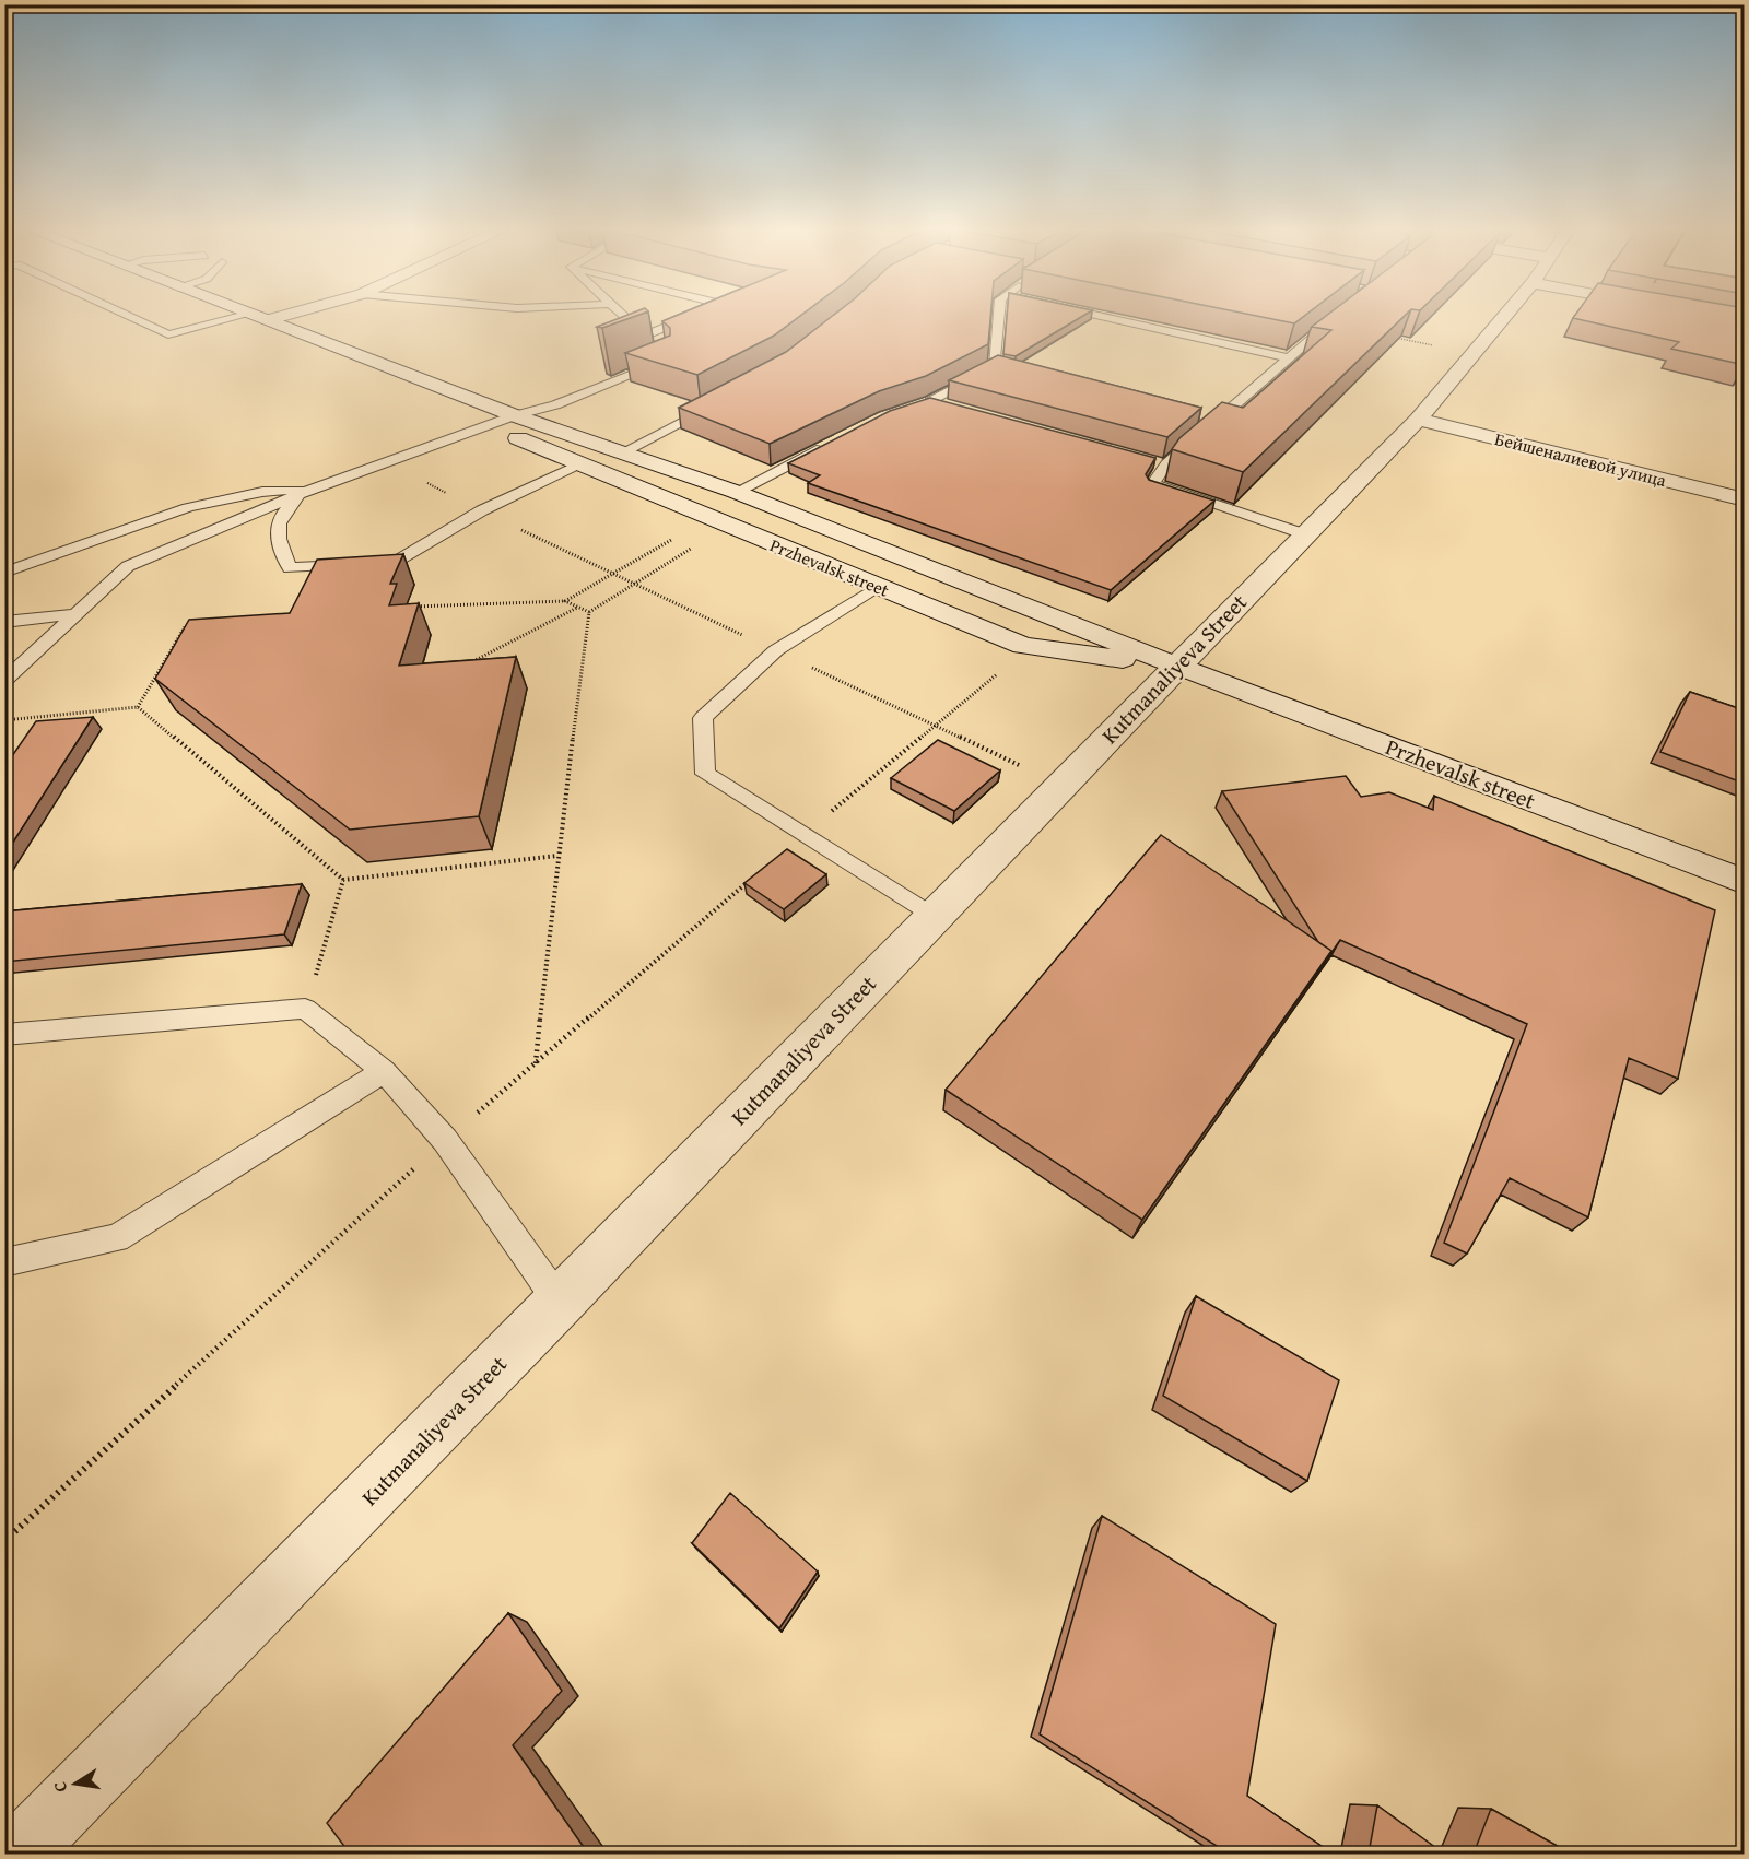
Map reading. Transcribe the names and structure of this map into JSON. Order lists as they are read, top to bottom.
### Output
{
  "streets": {
    "street": ["Бейшеналиевой улица", "Przhevalsk street", "Kutmanaliyeva Street"]
  },
  "crossings": [
    ["Бейшеналиевой улица", "Kutmanaliyeva Street"],
    ["Przhevalsk street", "Kutmanaliyeva Street"]
  ],
  "north": "left"
}
